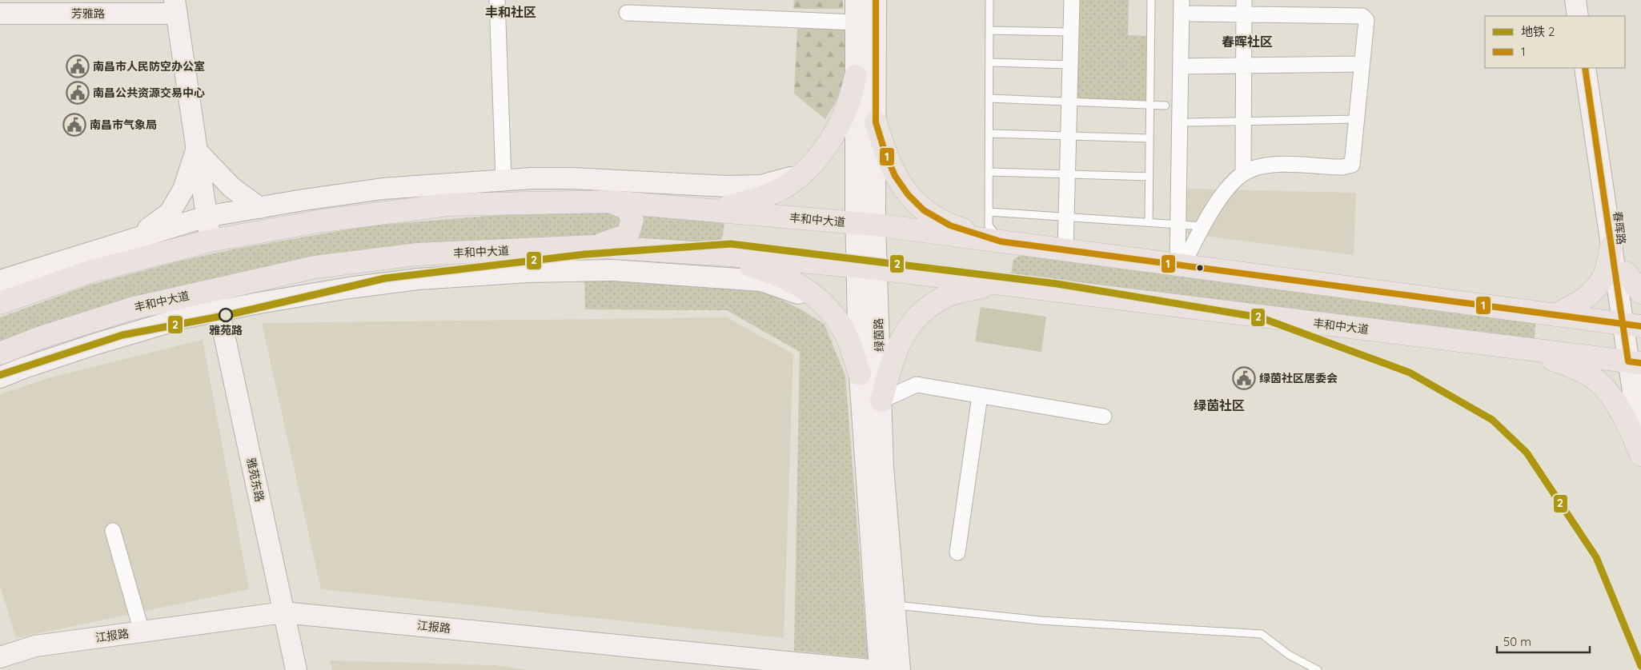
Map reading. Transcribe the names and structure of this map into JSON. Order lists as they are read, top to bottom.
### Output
{
  "streets": {
    "main road": [
      "芳雅路",
      "丰和中大道",
      "春晖路",
      "绿茵路",
      "雅苑东路",
      "江报路"
    ]
  },
  "crossings": [
    ["丰和中大道", "春晖路"],
    ["丰和中大道", "绿茵路"],
    ["丰和中大道", "雅苑东路"],
    ["雅苑东路", "江报路"]
  ],
  "districts": ["丰和社区", "春晖社区", "绿茵社区"],
  "places": {
    "public building": [
      "南昌市人民防空办公室",
      "南昌公共资源交易中心",
      "南昌市气象局",
      "绿茵社区居委会"
    ],
    "other": ["雅苑路"]
  },
  "lines": ["transit line 1", "metro line 2"],
  "legend": ["地铁 2", "1"],
  "scale_bar": "50 m"
}
